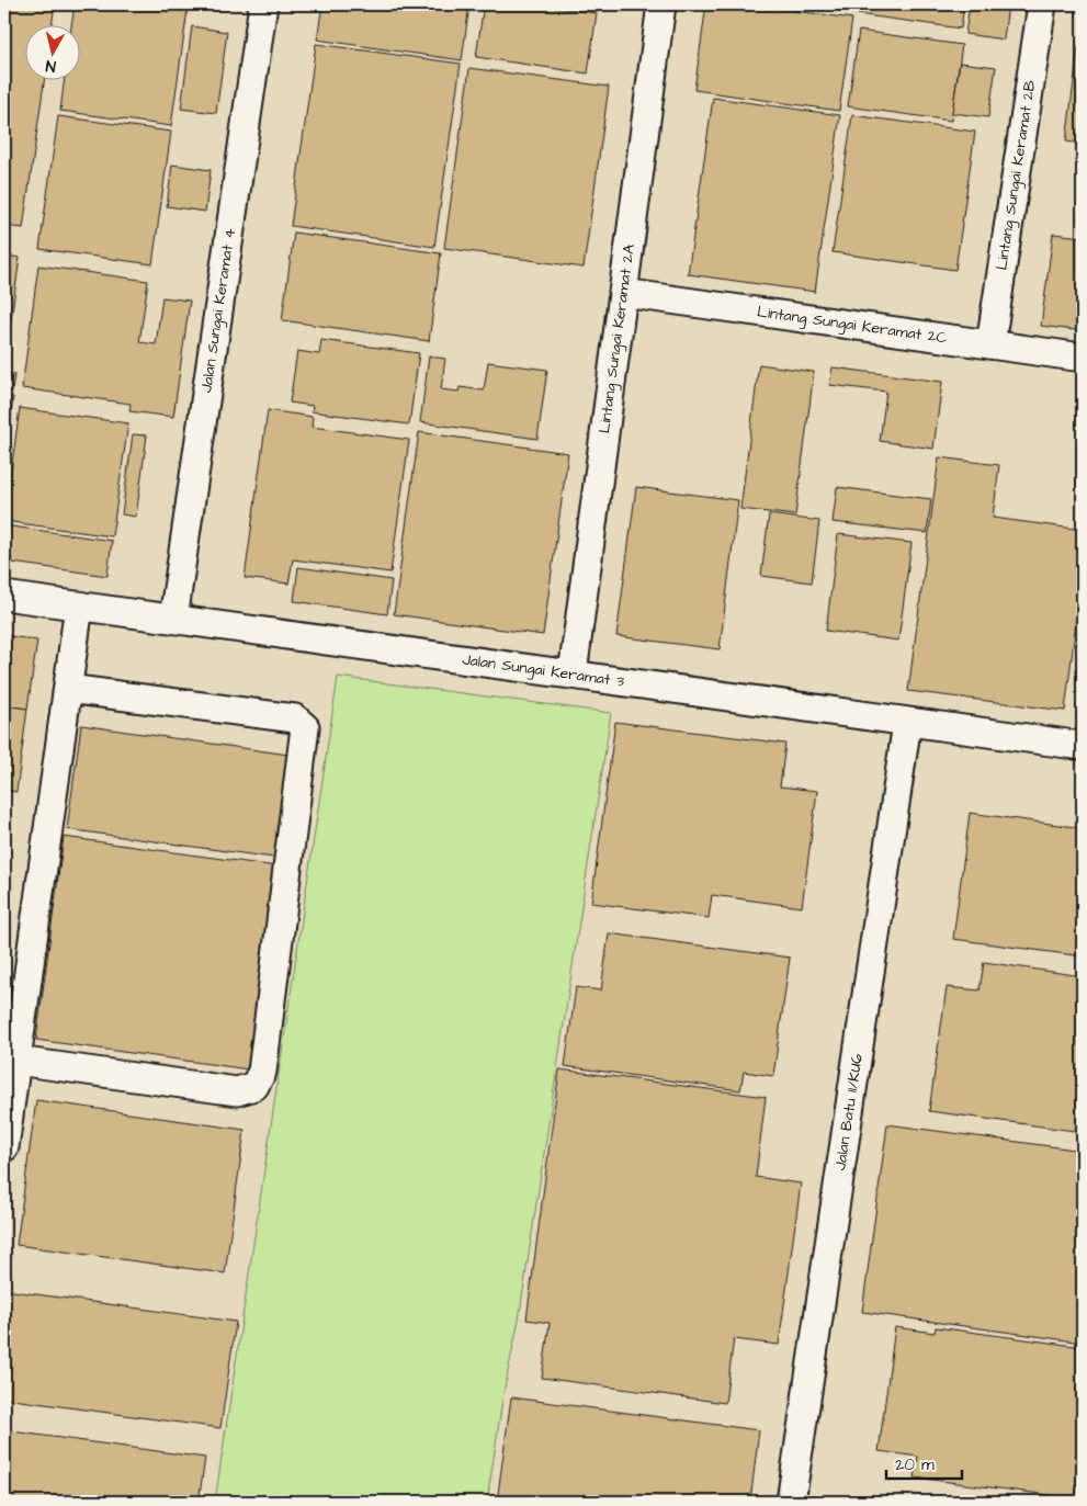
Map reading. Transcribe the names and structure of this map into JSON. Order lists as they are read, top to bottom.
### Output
{
  "streets": {
    "street": [
      "Lintang Sungai Keramat 2B",
      "Jalan Sungai Keramat 4",
      "Lintang Sungai Keramat 2C",
      "Lintang Sungai Keramat 2A",
      "Jalan Sungai Keramat 3",
      "Jalan Batu 11/KU6"
    ]
  },
  "crossings": [
    ["Lintang Sungai Keramat 2B", "Lintang Sungai Keramat 2C"],
    ["Jalan Sungai Keramat 4", "Jalan Sungai Keramat 3"],
    ["Lintang Sungai Keramat 2C", "Lintang Sungai Keramat 2A"],
    ["Lintang Sungai Keramat 2A", "Jalan Sungai Keramat 3"],
    ["Jalan Sungai Keramat 3", "Jalan Batu 11/KU6"]
  ],
  "scale_bar": "20 m",
  "north": "bottom"
}
